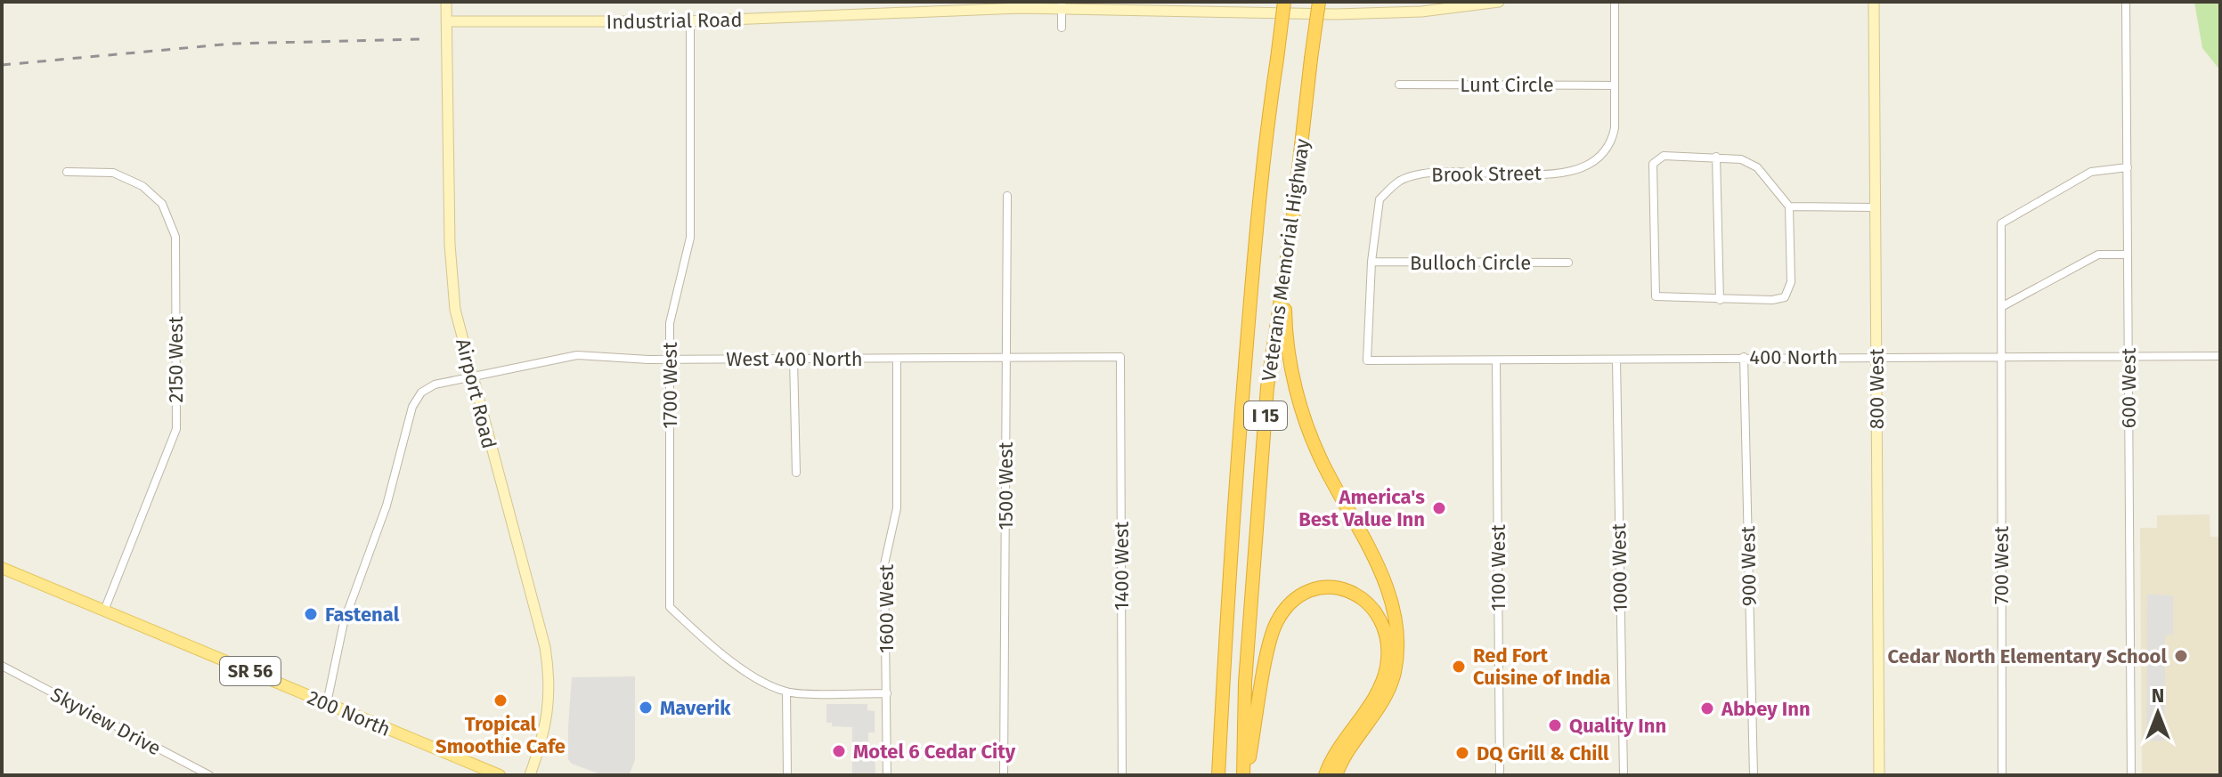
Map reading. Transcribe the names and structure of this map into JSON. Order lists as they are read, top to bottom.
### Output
{
  "streets": {
    "highway": ["Veterans Memorial Highway", "I 15"],
    "main road": ["SR 56", "200 North"],
    "street": [
      "Industrial Road",
      "Lunt Circle",
      "Brook Street",
      "Bulloch Circle",
      "400 North",
      "West 400 North",
      "2150 West",
      "1700 West",
      "600 West",
      "800 West",
      "Airport Road",
      "1500 West",
      "700 West",
      "1400 West",
      "900 West",
      "1100 West",
      "1000 West",
      "1600 West",
      "Skyview Drive"
    ]
  },
  "crossings": [
    ["Industrial Road", "1700 West"],
    ["Industrial Road", "Airport Road"],
    ["Lunt Circle", "Brook Street"],
    ["Brook Street", "Bulloch Circle"],
    ["Brook Street", "400 North"],
    ["400 North", "600 West"],
    ["400 North", "800 West"],
    ["400 North", "700 West"],
    ["400 North", "900 West"],
    ["400 North", "1100 West"],
    ["400 North", "1000 West"],
    ["West 400 North", "1700 West"],
    ["West 400 North", "Airport Road"],
    ["West 400 North", "1500 West"],
    ["West 400 North", "1400 West"],
    ["West 400 North", "1600 West"],
    ["West 400 North", "200 North"],
    ["2150 West", "200 North"],
    ["1700 West", "1600 West"],
    ["600 West", "700 West"]
  ],
  "places": [
    "America's Best Value Inn",
    "Fastenal",
    "Cedar North Elementary School",
    "Red Fort Cuisine of India",
    "Tropical Smoothie Cafe",
    "Maverik",
    "Abbey Inn",
    "Quality Inn",
    "Motel 6 Cedar City",
    "DQ Grill & Chill"
  ],
  "north": "top"
}
